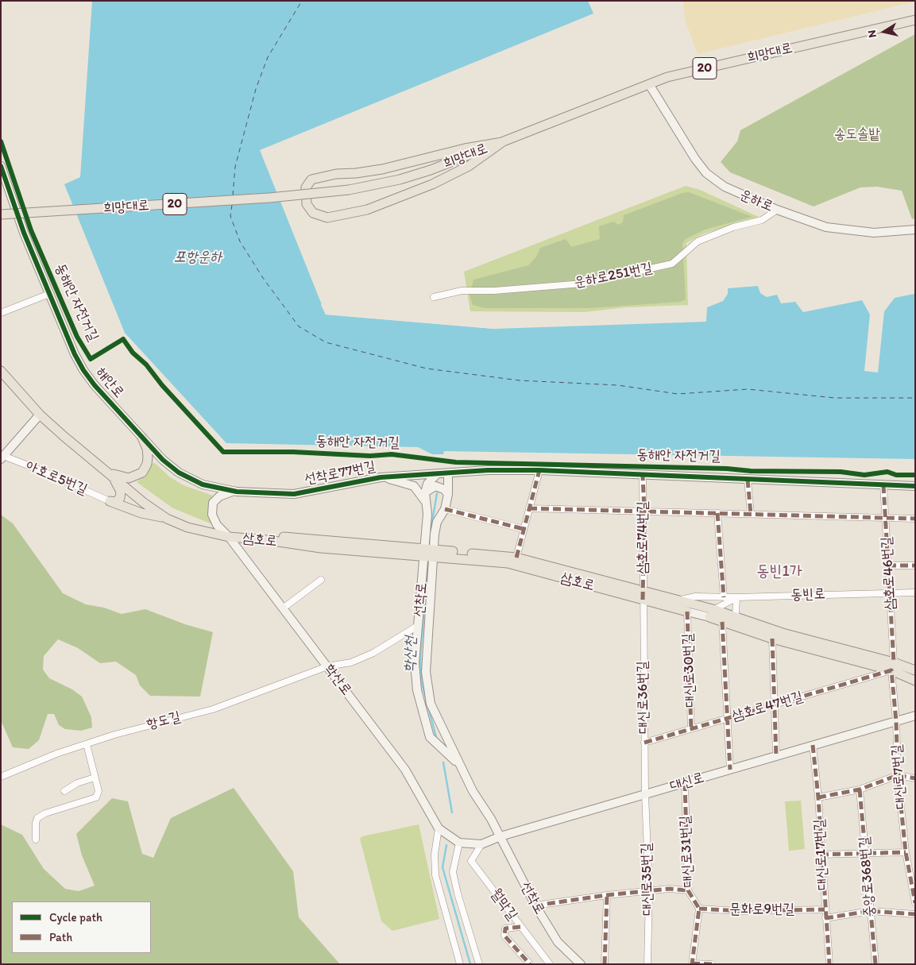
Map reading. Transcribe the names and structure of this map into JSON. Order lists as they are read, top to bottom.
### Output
{
  "streets": {
    "main road": ["희망대로", "20", "삼호로"],
    "street": [
      "운하로",
      "운하로251번길",
      "해안로",
      "선착로77번길",
      "아호로5번길",
      "삼호로74번길",
      "삼호로46번길",
      "동빈로",
      "선착로",
      "대신로30번길",
      "학산로",
      "대신로36번길",
      "삼호로47번길",
      "항도길",
      "대신로7번길",
      "대신로",
      "대신로31번길",
      "대신로17번길",
      "중앙로368번길",
      "대신로35번길",
      "월막길",
      "문화로9번길"
    ],
    "cycle path": ["동해안 자전거길"]
  },
  "crossings": [
    ["희망대로", "운하로"],
    ["운하로", "운하로251번길"],
    ["해안로", "선착로77번길"],
    ["해안로", "학산로"],
    ["선착로77번길", "삼호로74번길"],
    ["선착로77번길", "삼호로46번길"],
    ["선착로77번길", "선착로"],
    ["선착로77번길", "학산로"],
    ["삼호로74번길", "삼호로"],
    ["삼호로74번길", "대신로36번길"],
    ["삼호로", "삼호로46번길"],
    ["삼호로", "동빈로"],
    ["삼호로", "선착로"],
    ["삼호로", "대신로30번길"],
    ["삼호로", "학산로"],
    ["삼호로", "대신로36번길"],
    ["삼호로", "삼호로47번길"],
    ["삼호로46번길", "동빈로"],
    ["삼호로46번길", "삼호로47번길"],
    ["삼호로46번길", "대신로7번길"],
    ["삼호로46번길", "대신로"],
    ["선착로", "항도길"],
    ["선착로", "대신로"],
    ["대신로30번길", "삼호로47번길"],
    ["학산로", "항도길"],
    ["학산로", "대신로"],
    ["대신로36번길", "삼호로47번길"],
    ["대신로36번길", "대신로"],
    ["대신로36번길", "대신로35번길"],
    ["대신로7번길", "대신로"],
    ["대신로", "대신로31번길"],
    ["대신로", "대신로17번길"],
    ["대신로", "대신로35번길"],
    ["대신로", "월막길"],
    ["대신로31번길", "문화로9번길"],
    ["대신로17번길", "문화로9번길"]
  ],
  "districts": ["동빈1가"],
  "water": ["포항운하", "학산천"],
  "parks": ["송도솔밭"],
  "legend": ["Cycle path", "Path"],
  "north": "left"
}
